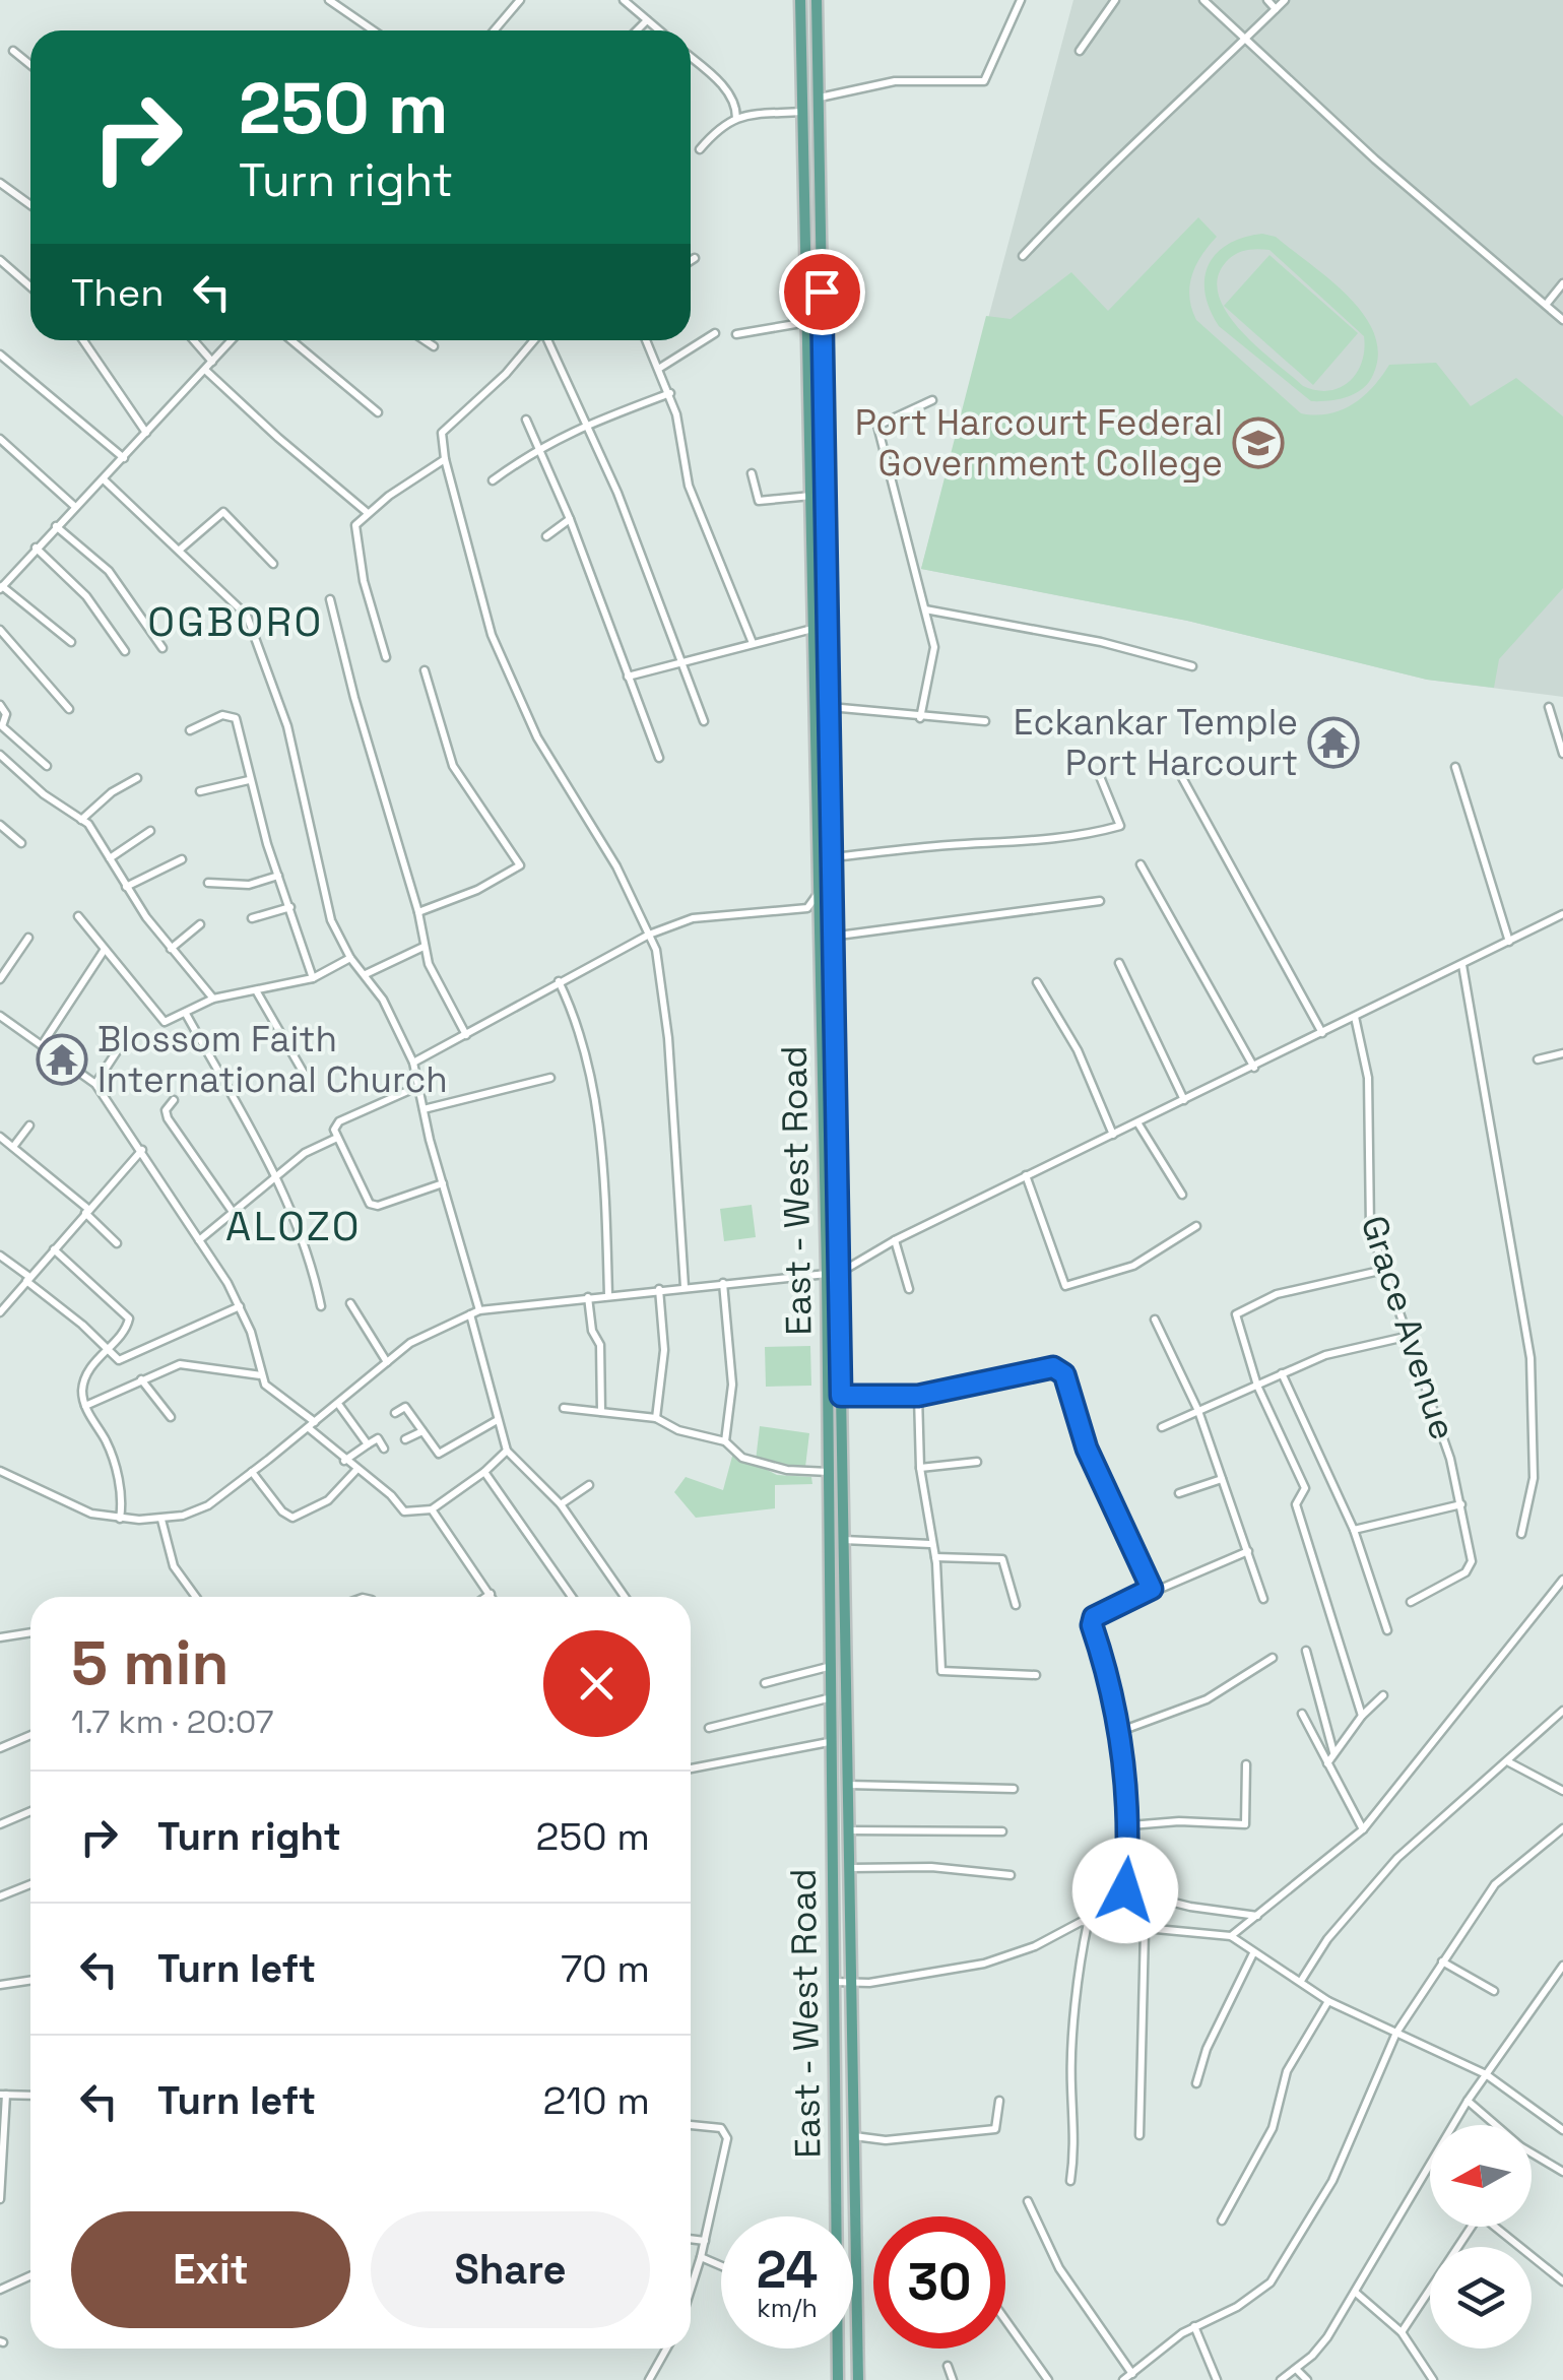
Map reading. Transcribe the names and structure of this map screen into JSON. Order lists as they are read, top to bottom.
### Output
{
  "streets": {
    "main road": ["East - West Road"],
    "street": ["Grace Avenue"]
  },
  "districts": ["OGBORO", "ALOZO"],
  "places": {
    "school or university": ["Port Harcourt Federal Government College"],
    "temple": ["Eckankar Temple Port Harcourt", "Blossom Faith International Church"]
  },
  "north": "left",
  "page": {
    "turn": ["250 m", "Turn right"],
    "then": "Then",
    "heading": ["5 min", "1.7 km · 20:07"],
    "list": [
      {
        "name": "Turn right",
        "value": "250 m"
      },
      {
        "name": "Turn left",
        "value": "70 m"
      },
      {
        "name": "Turn left",
        "value": "210 m"
      }
    ],
    "buttons": ["Exit", "Share"],
    "speed": "24 km/h",
    "limit": "30"
  }
}
